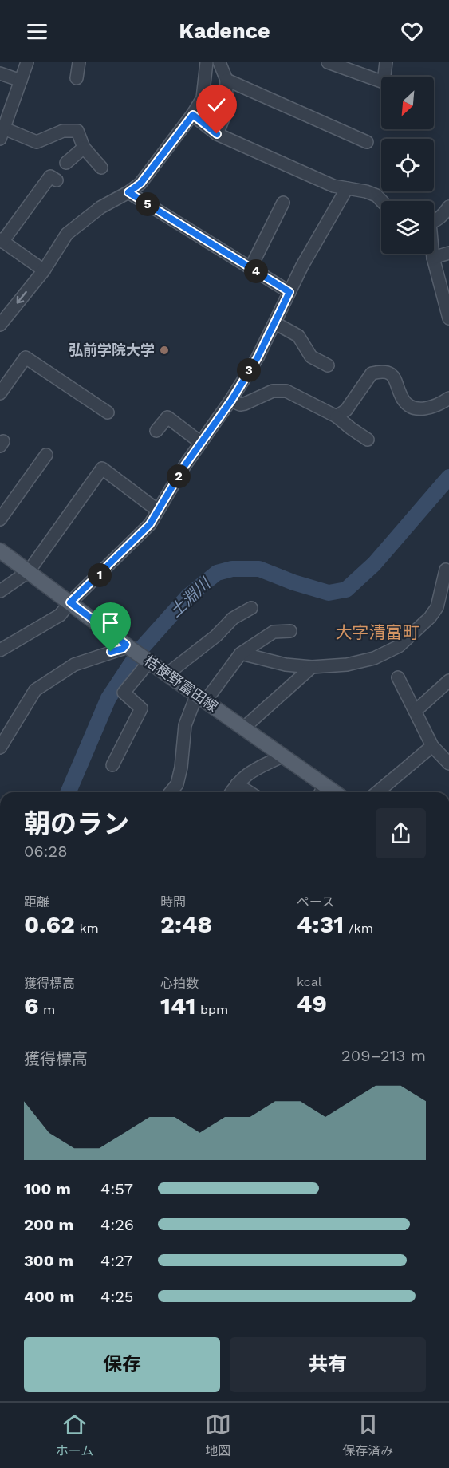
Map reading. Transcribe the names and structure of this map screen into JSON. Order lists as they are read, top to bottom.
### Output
{
  "streets": {
    "main road": ["桔梗野富田線"]
  },
  "districts": ["大字清富町"],
  "water": ["土淵川"],
  "places": ["弘前学院大学"],
  "north": "bottom left",
  "page": {
    "header": "Kadence",
    "pins": [
      "5",
      "4",
      "3",
      "2",
      "1"
    ],
    "heading": ["朝のラン", "06:28"],
    "stats": [
      ["距離", "0.62 km"],
      ["時間", "2:48"],
      ["ペース", "4:31 /km"],
      ["獲得標高", "6 m"],
      ["心拍数", "141 bpm"],
      ["kcal", "49"]
    ],
    "chart": ["獲得標高", "209–213 m"],
    "list": [
      {
        "name": "100 m",
        "note": "4:57"
      },
      {
        "name": "200 m",
        "note": "4:26"
      },
      {
        "name": "300 m",
        "note": "4:27"
      },
      {
        "name": "400 m",
        "note": "4:25"
      }
    ],
    "buttons": ["保存", "共有"],
    "tabs": ["ホーム", "地図", "保存済み"]
  }
}
